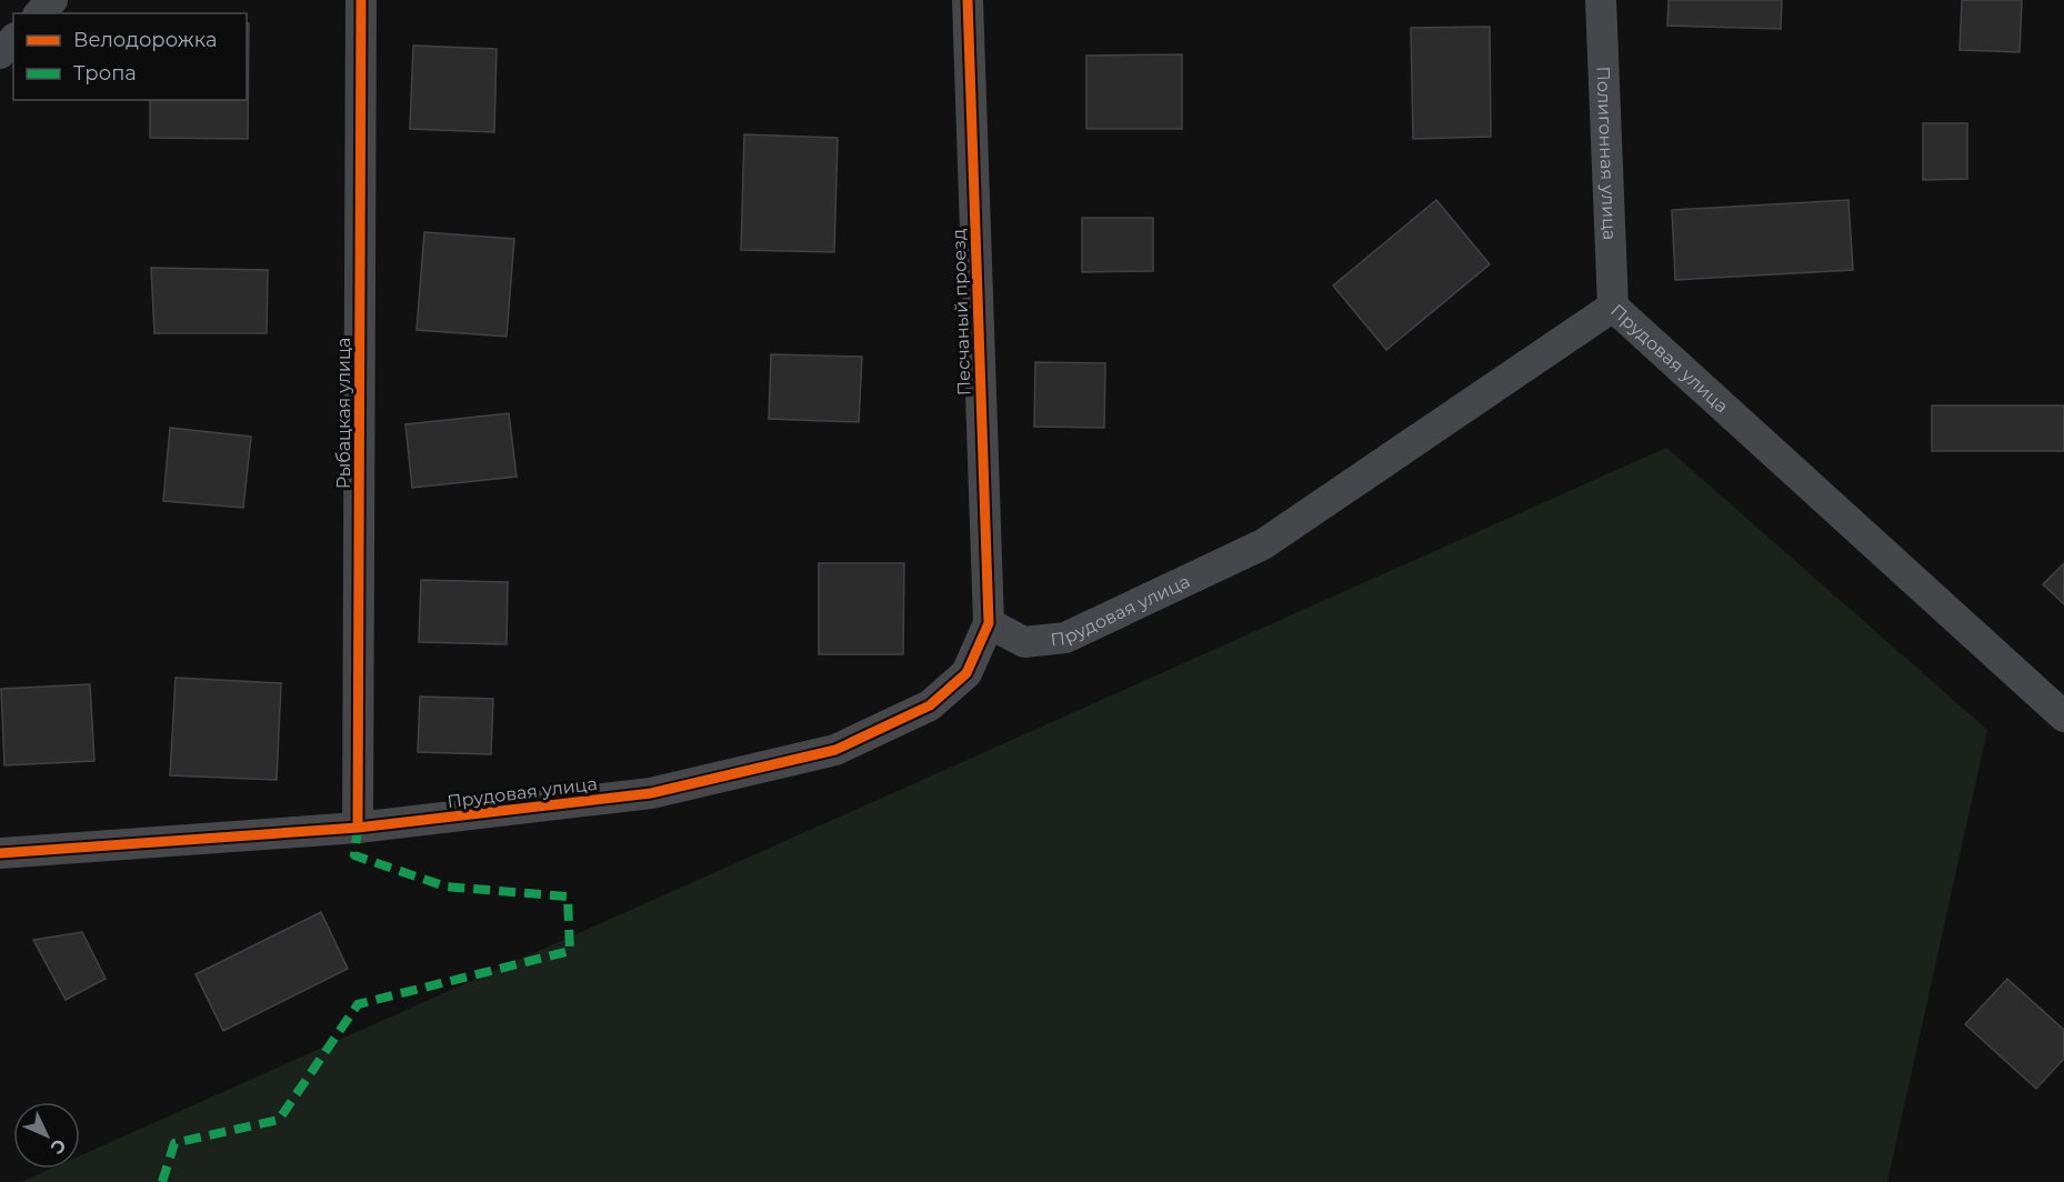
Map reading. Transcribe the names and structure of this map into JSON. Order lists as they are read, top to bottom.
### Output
{
  "streets": {
    "street": [
      "Полигонная улица",
      "Песчаный проезд",
      "Прудовая улица",
      "Рыбацкая улица"
    ]
  },
  "crossings": [
    ["Полигонная улица", "Прудовая улица"],
    ["Песчаный проезд", "Прудовая улица"],
    ["Прудовая улица", "Рыбацкая улица"]
  ],
  "legend": ["Велодорожка", "Тропа"],
  "north": "bottom right"
}
